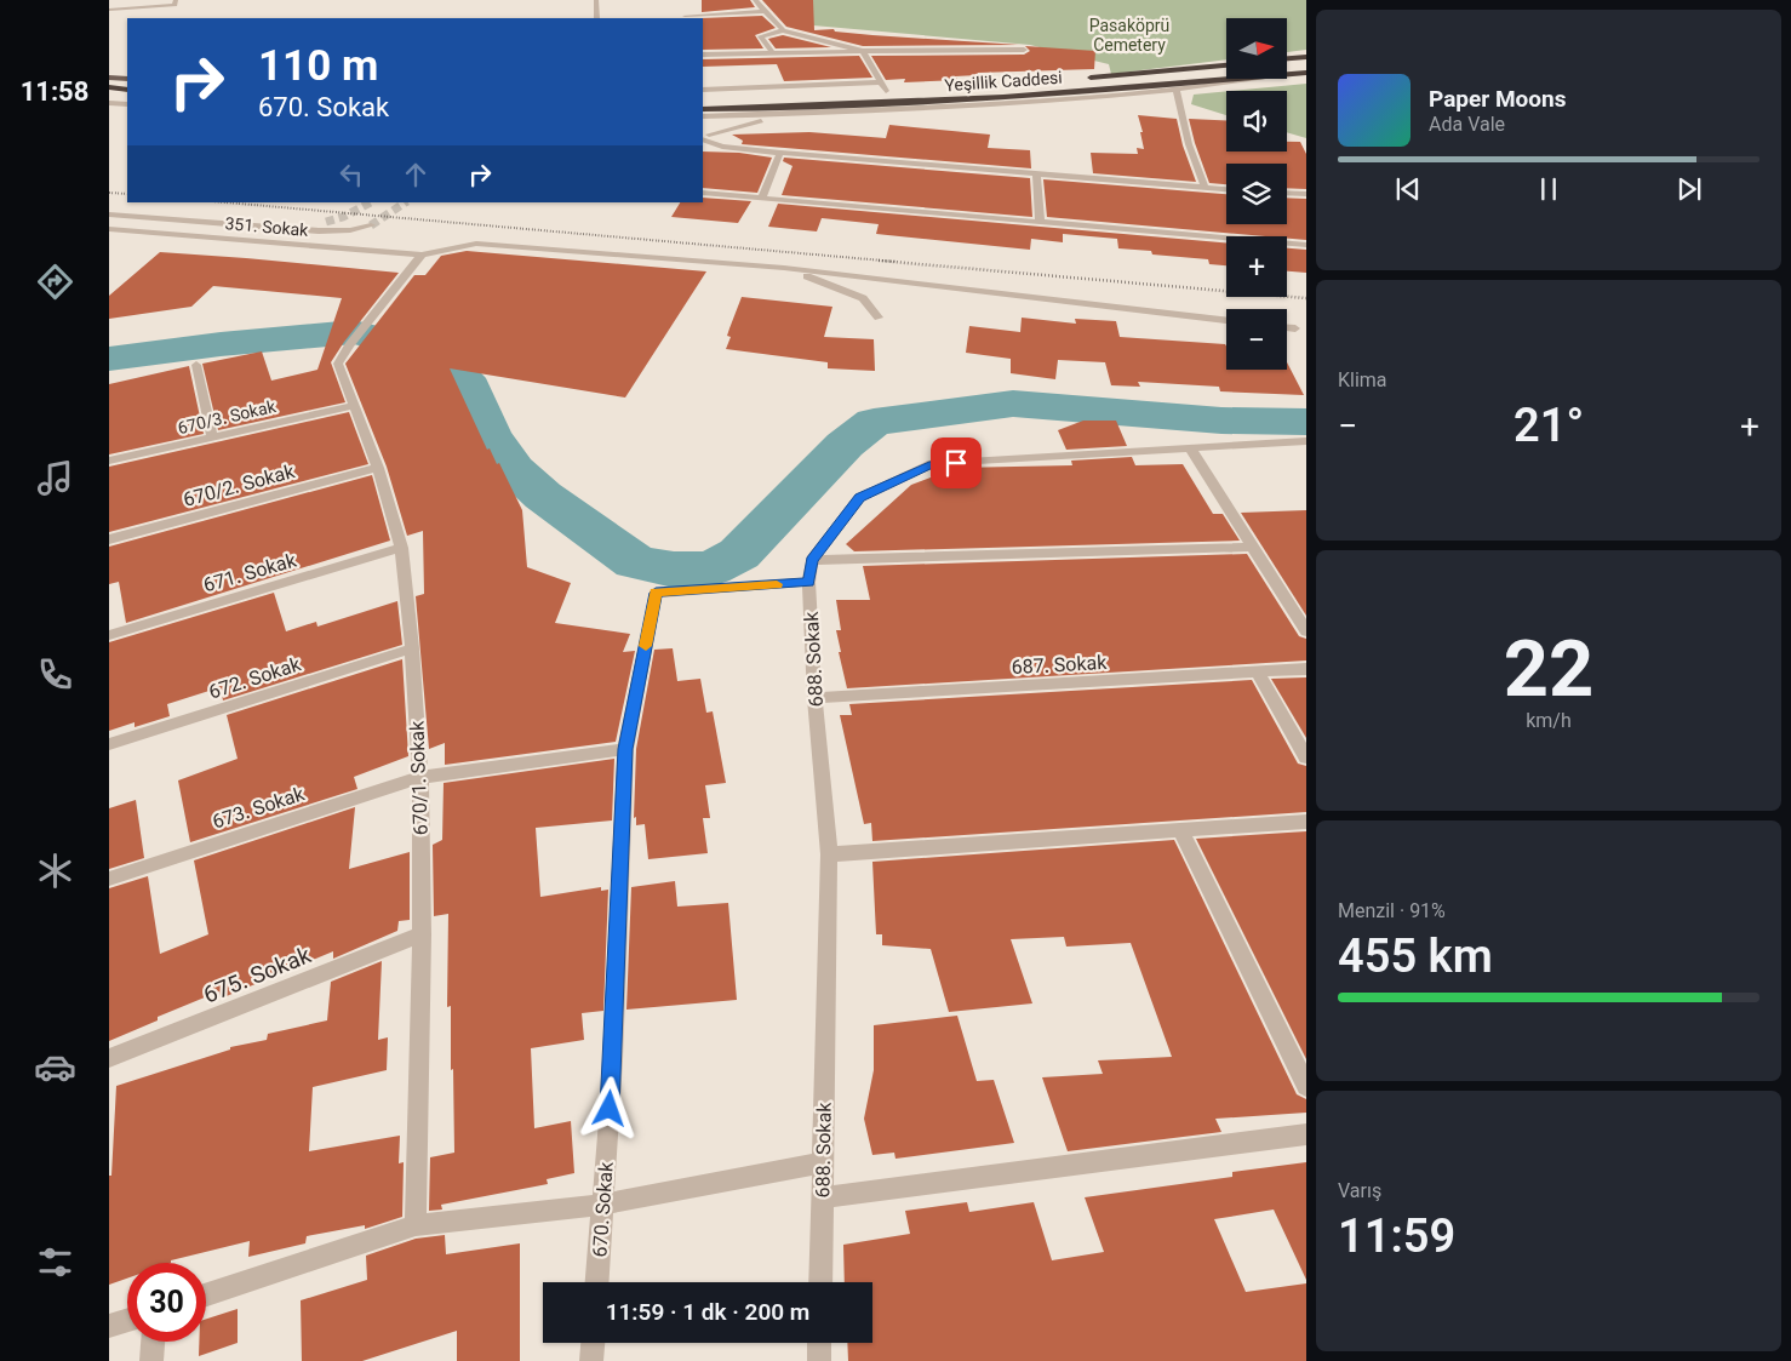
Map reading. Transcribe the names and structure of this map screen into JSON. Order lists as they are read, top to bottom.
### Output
{
  "streets": {
    "highway": ["Yeşillik Caddesi"],
    "street": [
      "351. Sokak",
      "670/3. Sokak",
      "670/2. Sokak",
      "671. Sokak",
      "688. Sokak",
      "687. Sokak",
      "672. Sokak",
      "670/1. Sokak",
      "673. Sokak",
      "675. Sokak",
      "670. Sokak"
    ]
  },
  "crossings": [
    ["351. Sokak", "670/1. Sokak"],
    ["670/3. Sokak", "670/1. Sokak"],
    ["670/2. Sokak", "670/1. Sokak"],
    ["671. Sokak", "670/1. Sokak"],
    ["688. Sokak", "687. Sokak"],
    ["688. Sokak", "670. Sokak"],
    ["672. Sokak", "670/1. Sokak"],
    ["670/1. Sokak", "673. Sokak"],
    ["670/1. Sokak", "675. Sokak"],
    ["673. Sokak", "670. Sokak"]
  ],
  "parks": ["Pasaköprü Cemetery"],
  "north": "right",
  "page": {
    "tabs": "11:58",
    "map_buttons": ["+", "−"],
    "turn": ["110 m", "670. Sokak"],
    "song": ["Paper Moons", "Ada Vale"],
    "tile": [
      "Klima",
      ["22", "km/h"],
      ["Menzil · 91%", "455 km"],
      ["Varış", "11:59"]
    ],
    "heat": ["−", "21°", "+"],
    "limit": "30",
    "trip": "11:59 · 1 dk · 200 m"
  }
}
